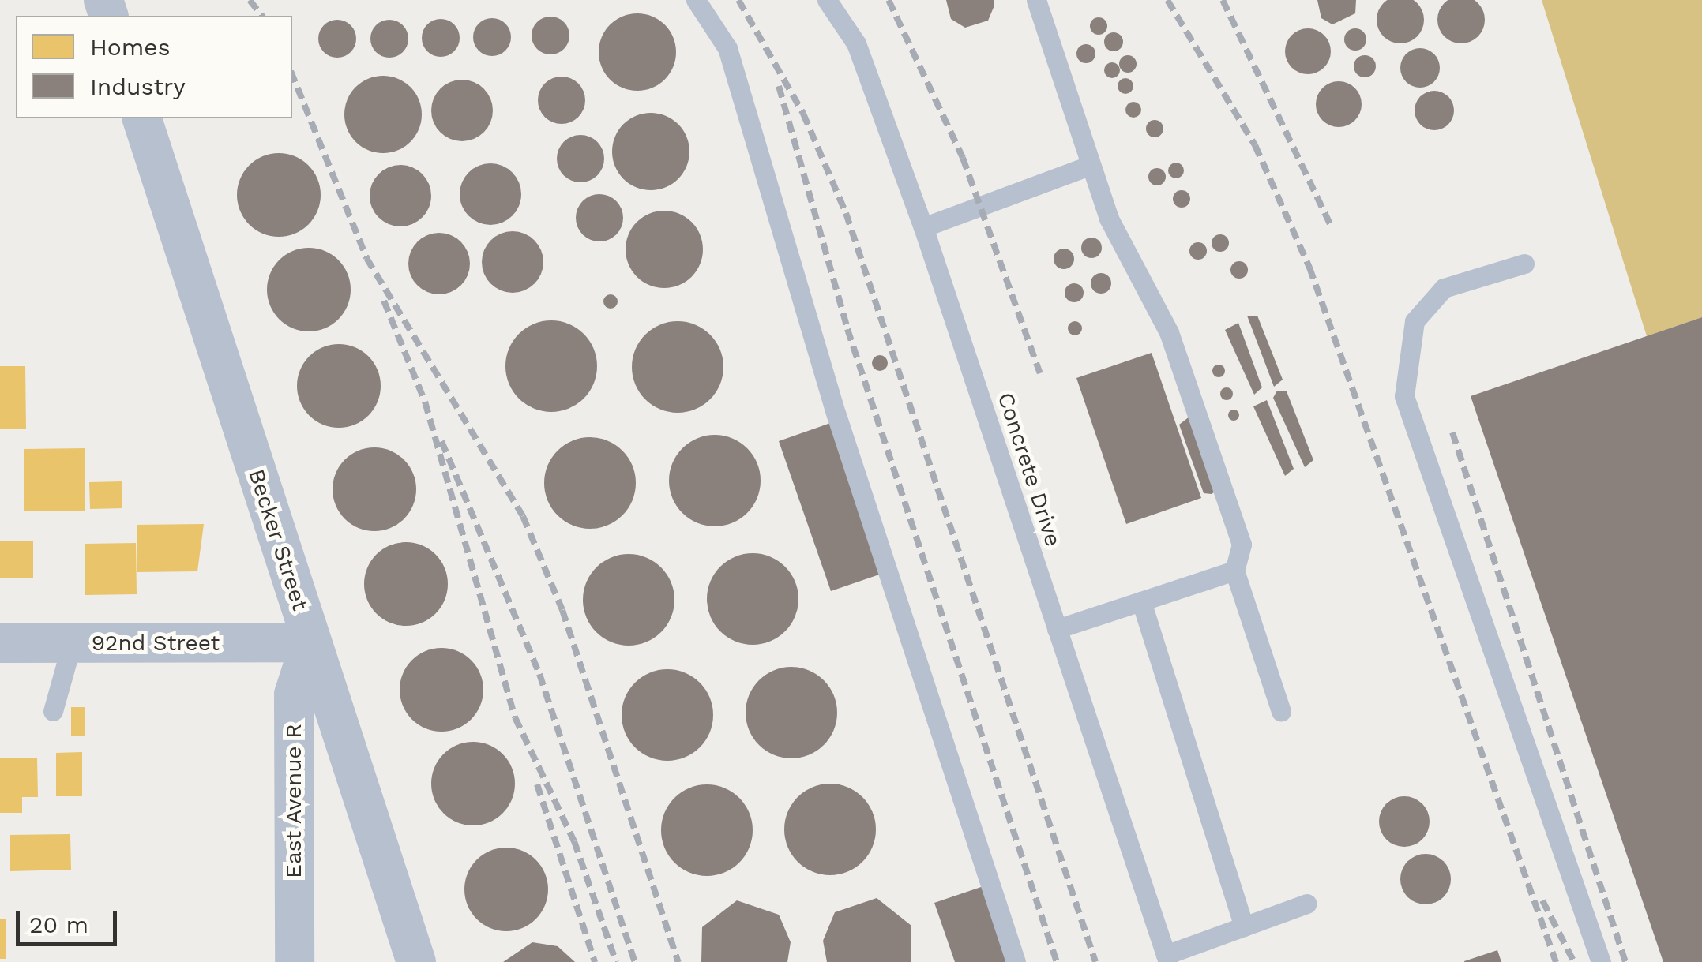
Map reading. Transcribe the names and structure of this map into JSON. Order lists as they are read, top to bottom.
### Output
{
  "streets": {
    "street": ["Becker Street", "92nd Street", "East Avenue R"],
    "lane": ["Concrete Drive"]
  },
  "crossings": [
    ["Becker Street", "92nd Street"],
    ["Becker Street", "East Avenue R"],
    ["92nd Street", "East Avenue R"]
  ],
  "legend": ["Homes", "Industry"],
  "scale_bar": "20 m"
}
